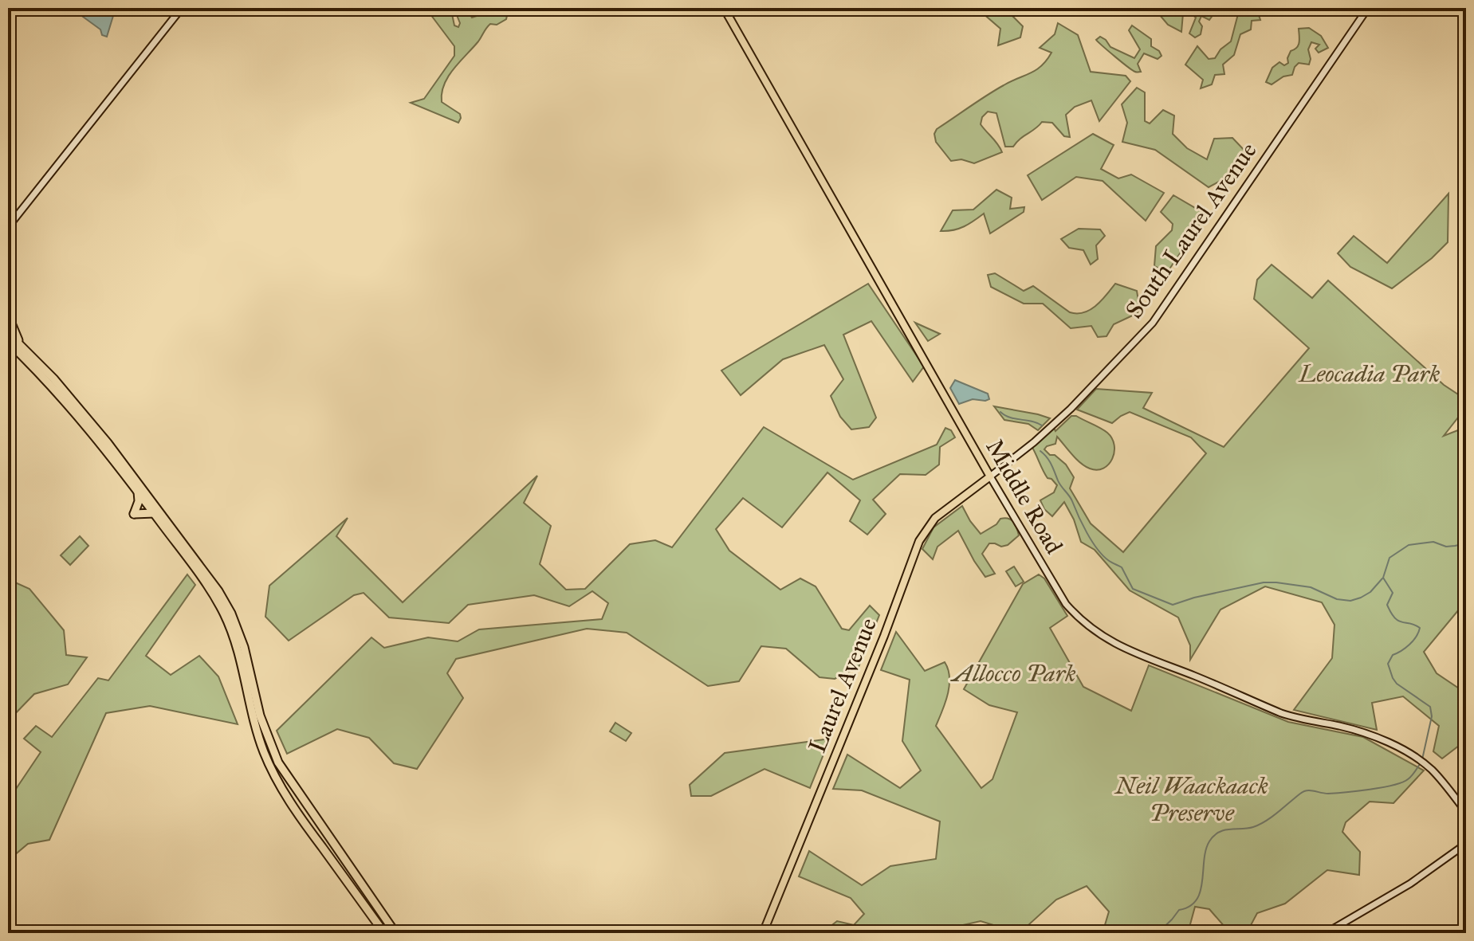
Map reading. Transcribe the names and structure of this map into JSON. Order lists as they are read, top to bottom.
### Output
{
  "streets": {
    "main road": ["Middle Road", "Laurel Avenue"],
    "street": ["South Laurel Avenue"]
  },
  "crossings": [
    ["South Laurel Avenue", "Middle Road"],
    ["South Laurel Avenue", "Laurel Avenue"],
    ["Middle Road", "Laurel Avenue"]
  ],
  "parks": ["Leocadia Park", "Allocco Park", "Neil Waackaack Preserve"]
}
